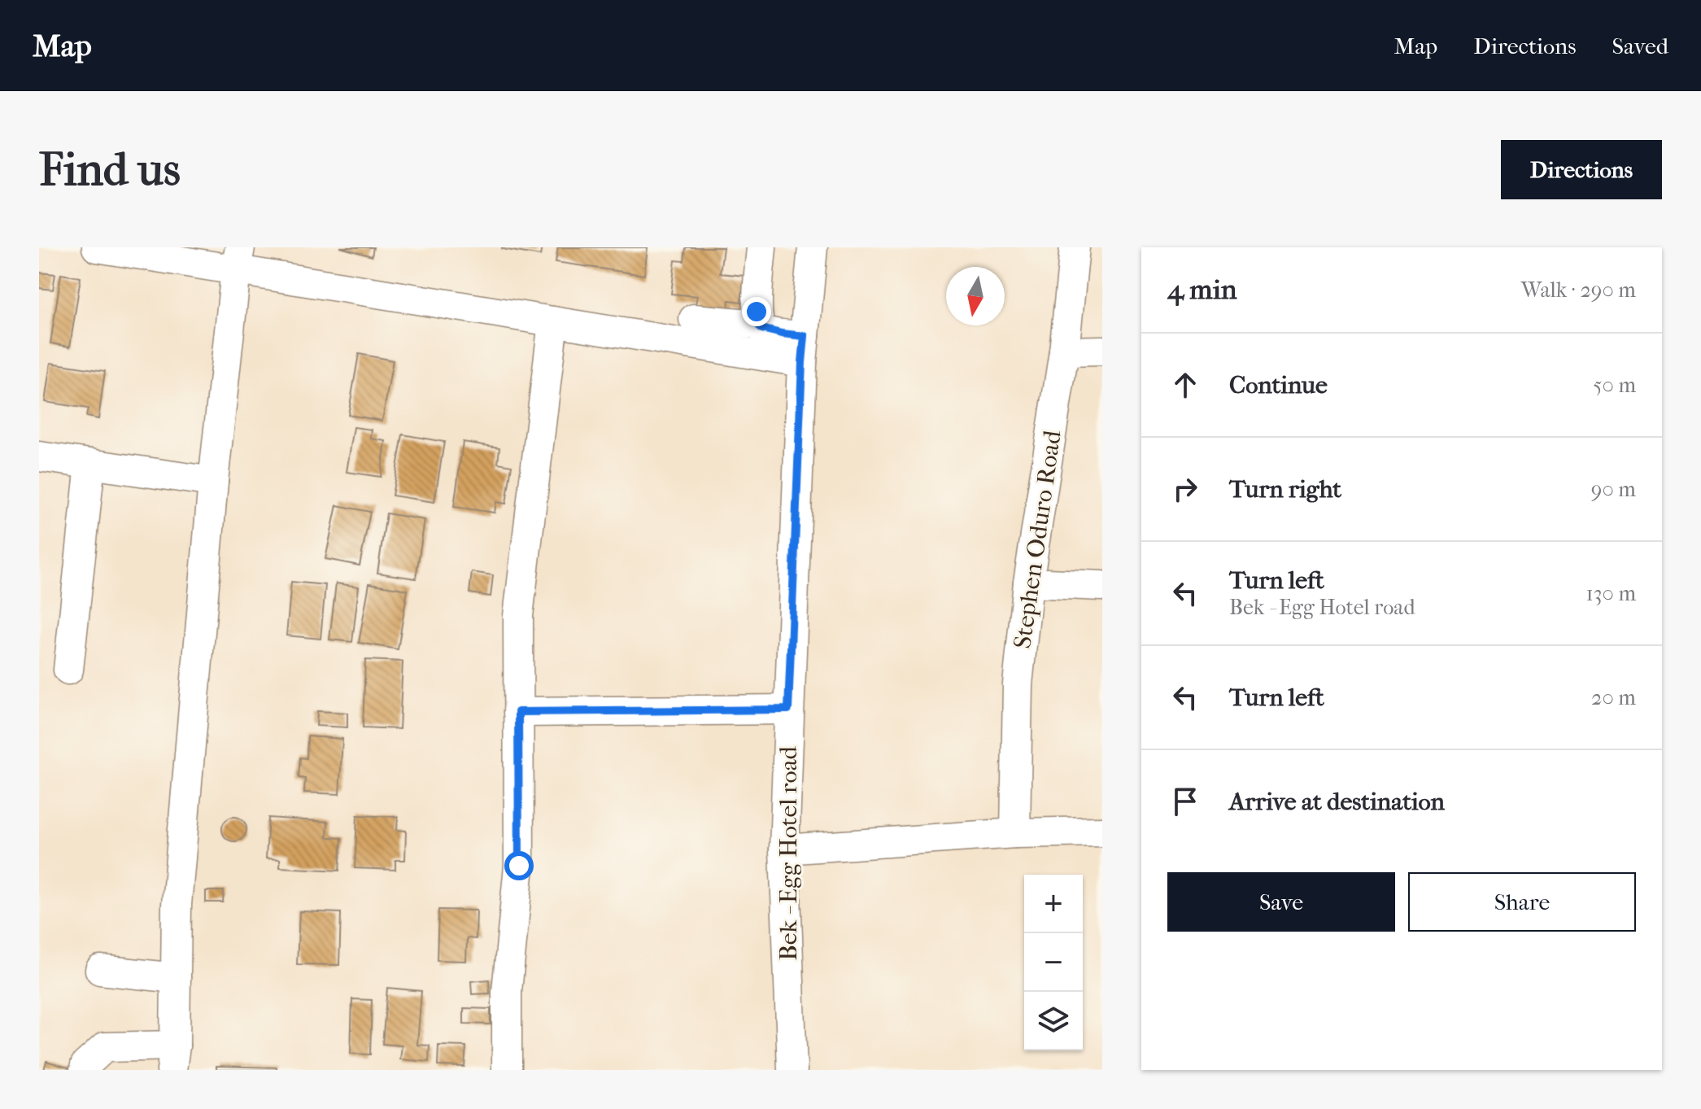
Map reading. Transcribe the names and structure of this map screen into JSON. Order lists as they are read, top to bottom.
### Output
{
  "streets": {
    "street": ["Stephen Oduro Road", "Bek - Egg Hotel road"]
  },
  "north": "bottom",
  "page": {
    "header": "Map",
    "nav": ["Map", "Directions", "Saved"],
    "buttons": [
      "Directions",
      ["Save", "Share"]
    ],
    "title": "Find us",
    "heading": ["4 min", "Walk · 290 m"],
    "list": [
      ["Continue", "50 m"],
      ["Turn right", "90 m"],
      ["Turn left", "Bek - Egg Hotel road", "130 m"],
      ["Turn left", "20 m"],
      "Arrive at destination"
    ],
    "map_buttons": ["+", "−"]
  }
}
